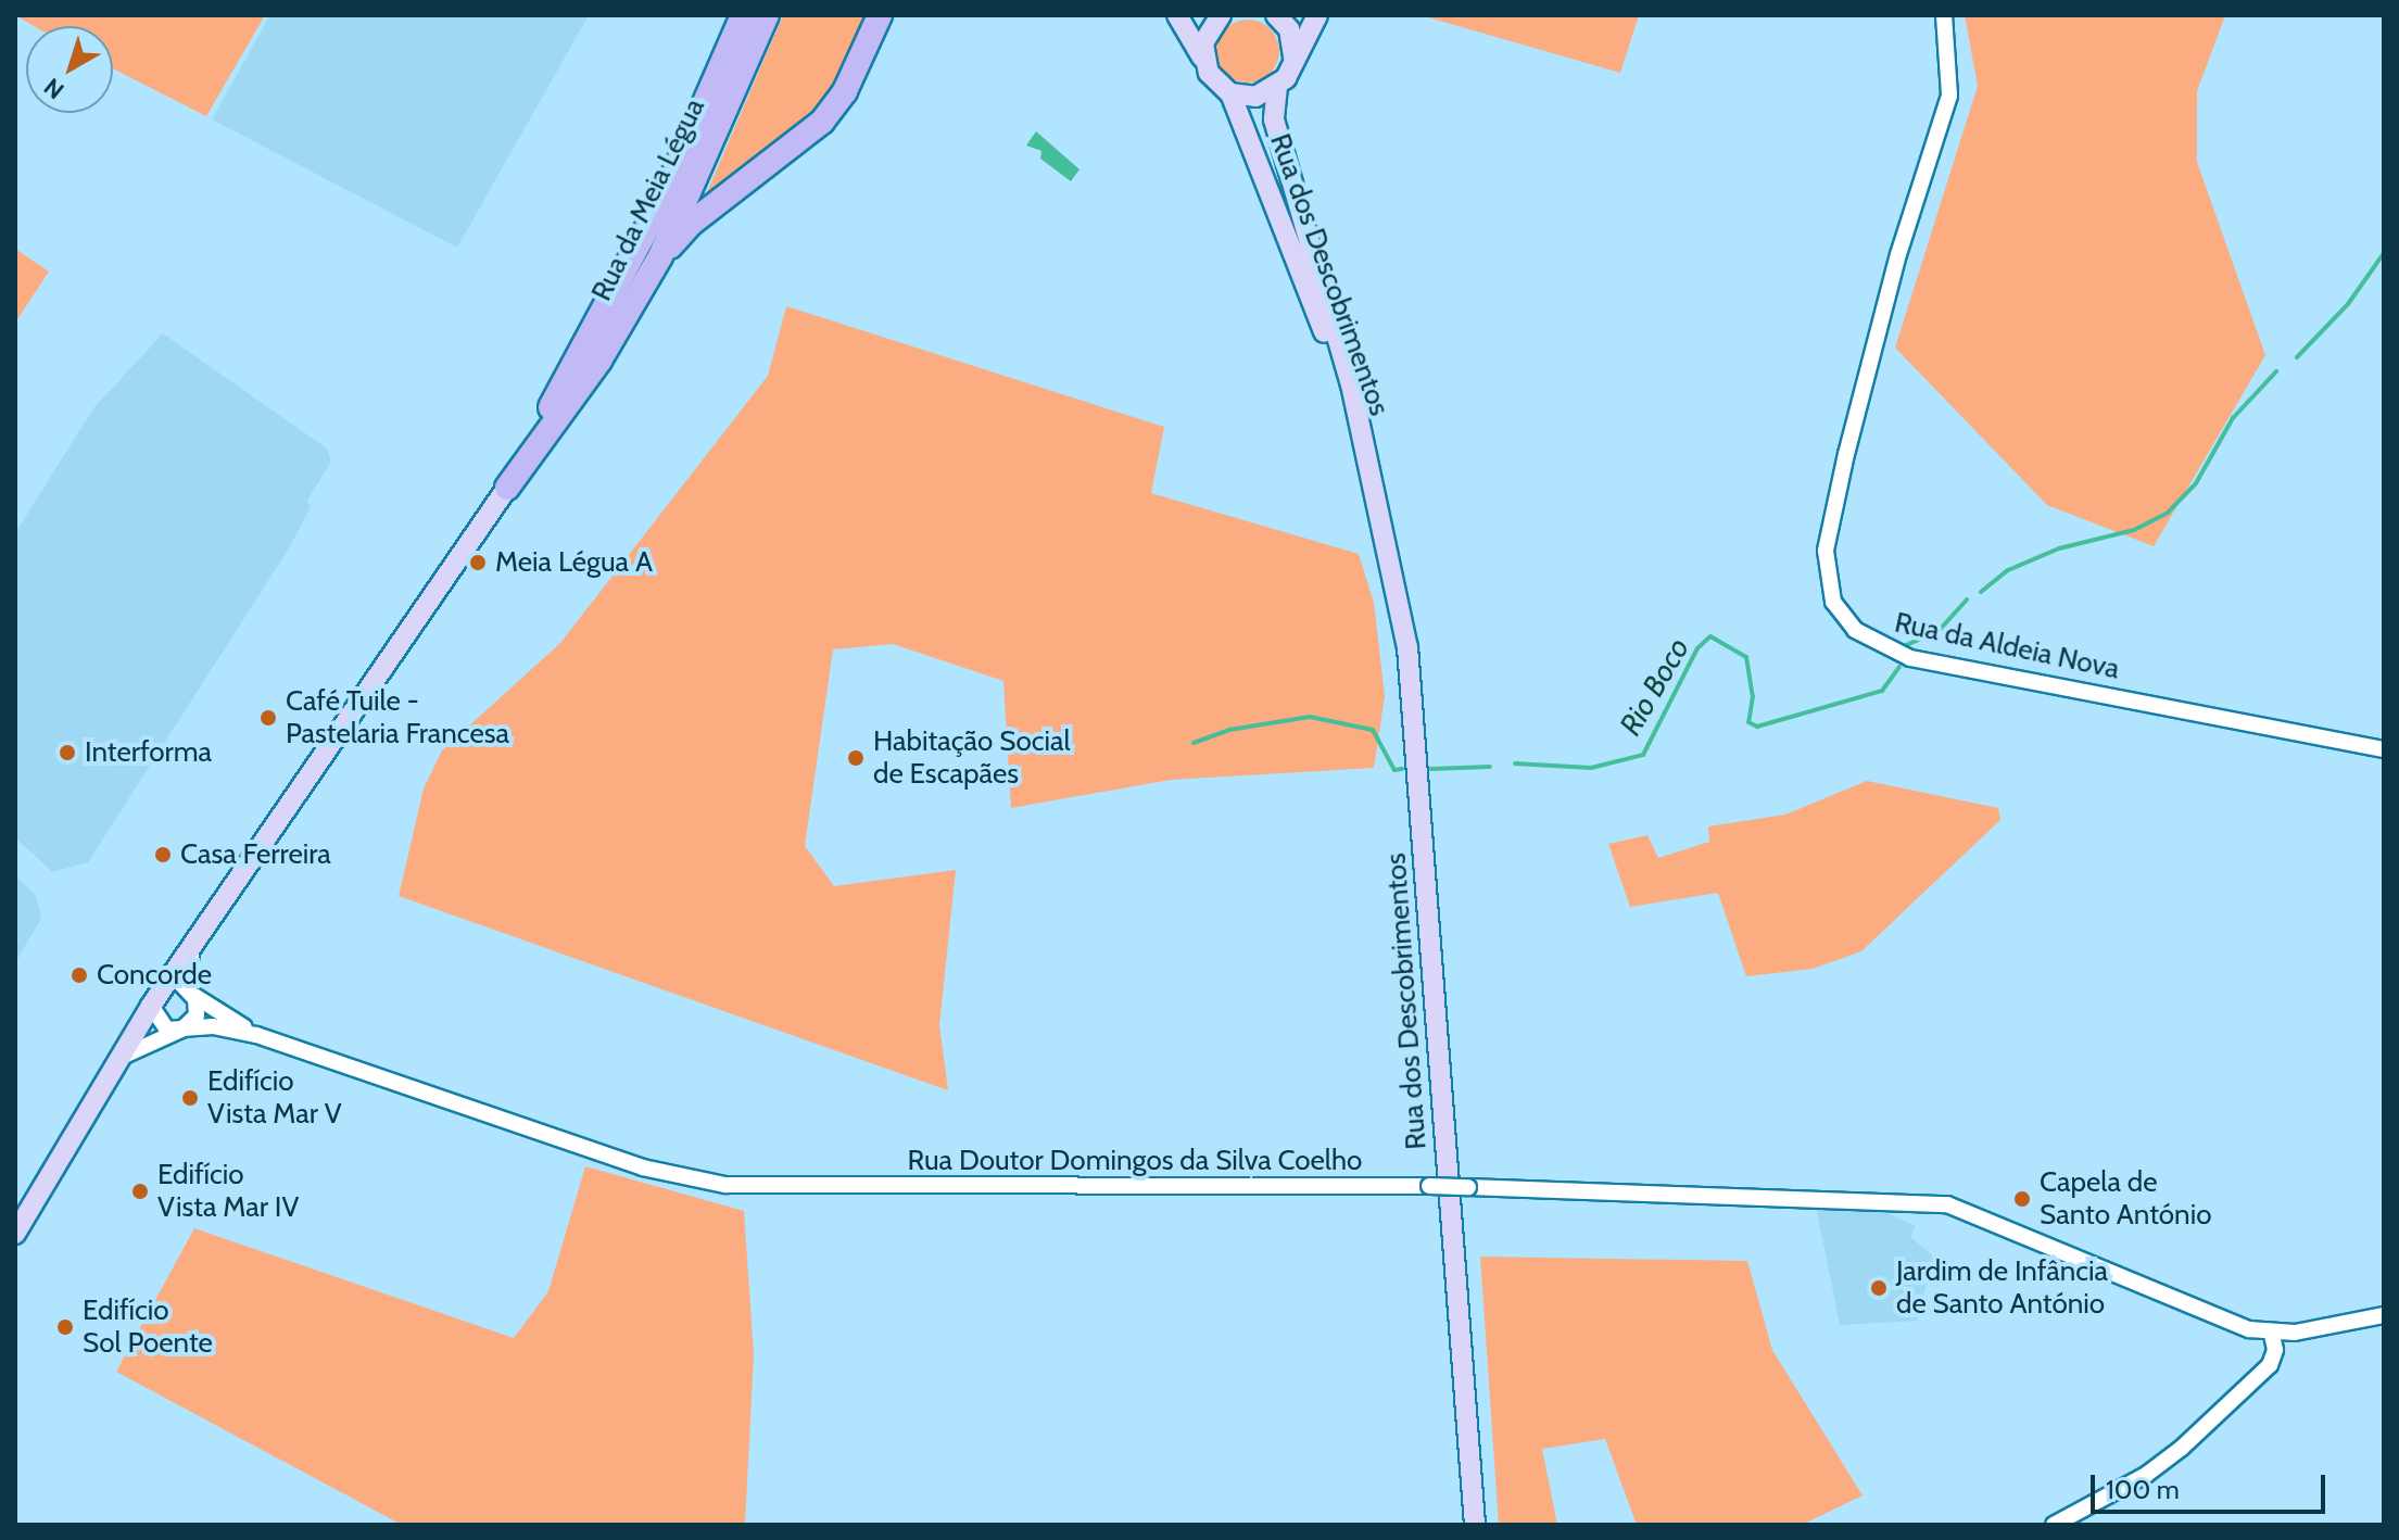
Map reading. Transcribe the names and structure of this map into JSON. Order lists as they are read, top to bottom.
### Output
{
  "streets": {
    "highway": ["Rua da Meia Légua"],
    "main road": ["Rua dos Descobrimentos"],
    "street": ["Rua da Aldeia Nova", "Rua Doutor Domingos da Silva Coelho"]
  },
  "crossings": [
    ["Rua da Meia Légua", "Rua Doutor Domingos da Silva Coelho"]
  ],
  "water": ["Rio Boco"],
  "places": [
    "Meia Légua A",
    "Café Tuile - Pastelaria Francesa",
    "Interforma",
    "Habitação Social de Escapães",
    "Casa Ferreira",
    "Concorde",
    "Edifício Vista Mar V",
    "Edifício Vista Mar IV",
    "Capela de Santo António",
    "Jardim de Infância de Santo António",
    "Edifício Sol Poente"
  ],
  "scale_bar": "100 m",
  "north": "bottom left"
}
